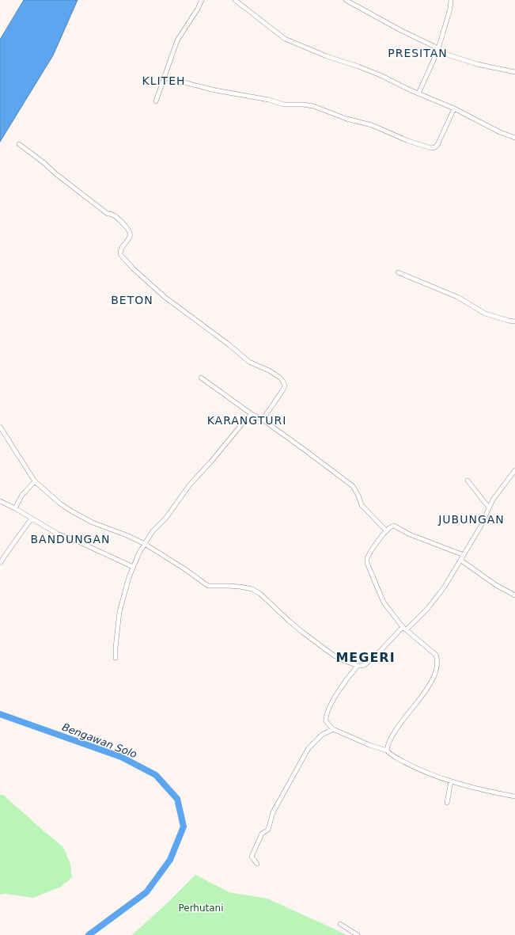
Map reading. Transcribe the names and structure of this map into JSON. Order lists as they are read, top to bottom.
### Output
{
  "districts": [
    "PRESITAN",
    "KLITEH",
    "BETON",
    "KARANGTURI",
    "JUBUNGAN",
    "BANDUNGAN",
    "MEGERI"
  ],
  "water": ["Bengawan Solo"],
  "parks": ["Perhutani"]
}
